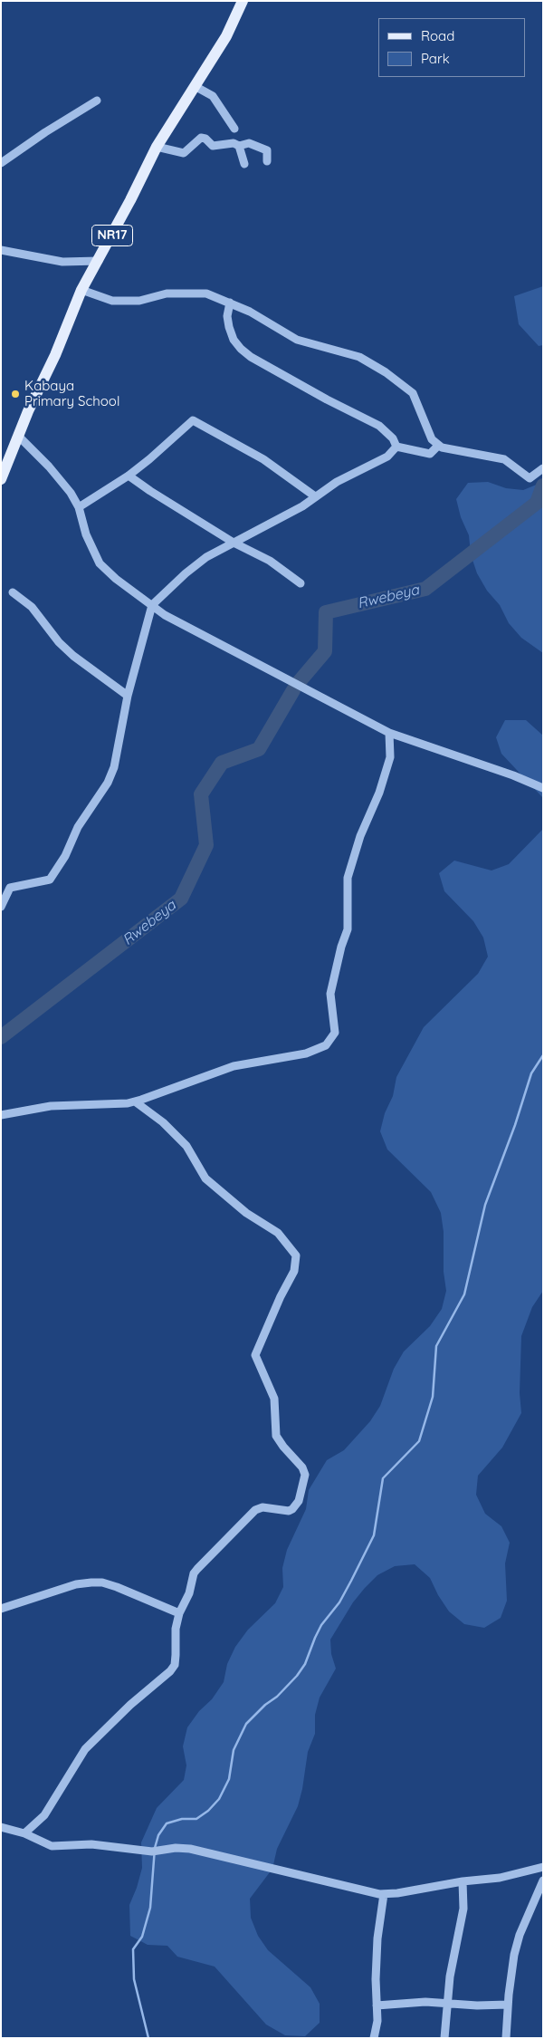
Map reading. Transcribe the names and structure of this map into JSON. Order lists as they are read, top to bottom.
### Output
{
  "streets": {
    "main road": ["NR17"]
  },
  "water": ["Rwebeya"],
  "places": ["Kabaya Primary School"],
  "legend": ["Road", "Park"]
}
